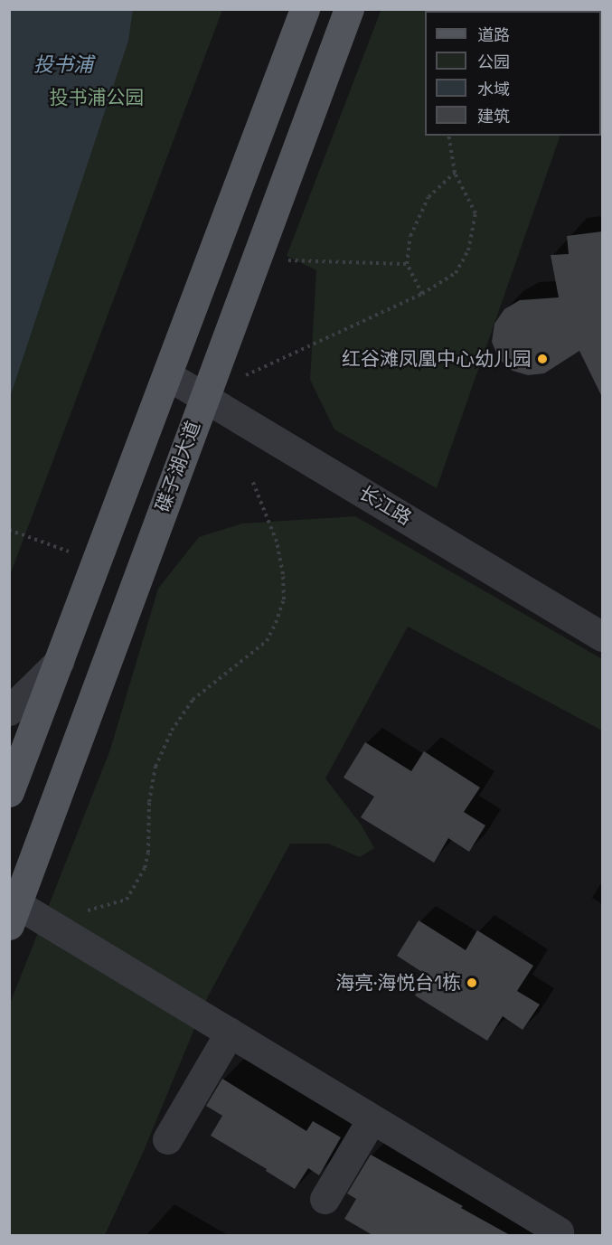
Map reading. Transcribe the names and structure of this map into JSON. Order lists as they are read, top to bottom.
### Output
{
  "streets": {
    "main road": ["碟子湖大道"],
    "street": ["长江路"]
  },
  "crossings": [
    ["碟子湖大道", "长江路"]
  ],
  "water": ["投书浦"],
  "parks": ["投书浦公园"],
  "places": ["红谷滩凤凰中心幼儿园", "海亮·海悦台1栋"],
  "legend": [
    "道路",
    "公园",
    "水域",
    "建筑"
  ]
}
